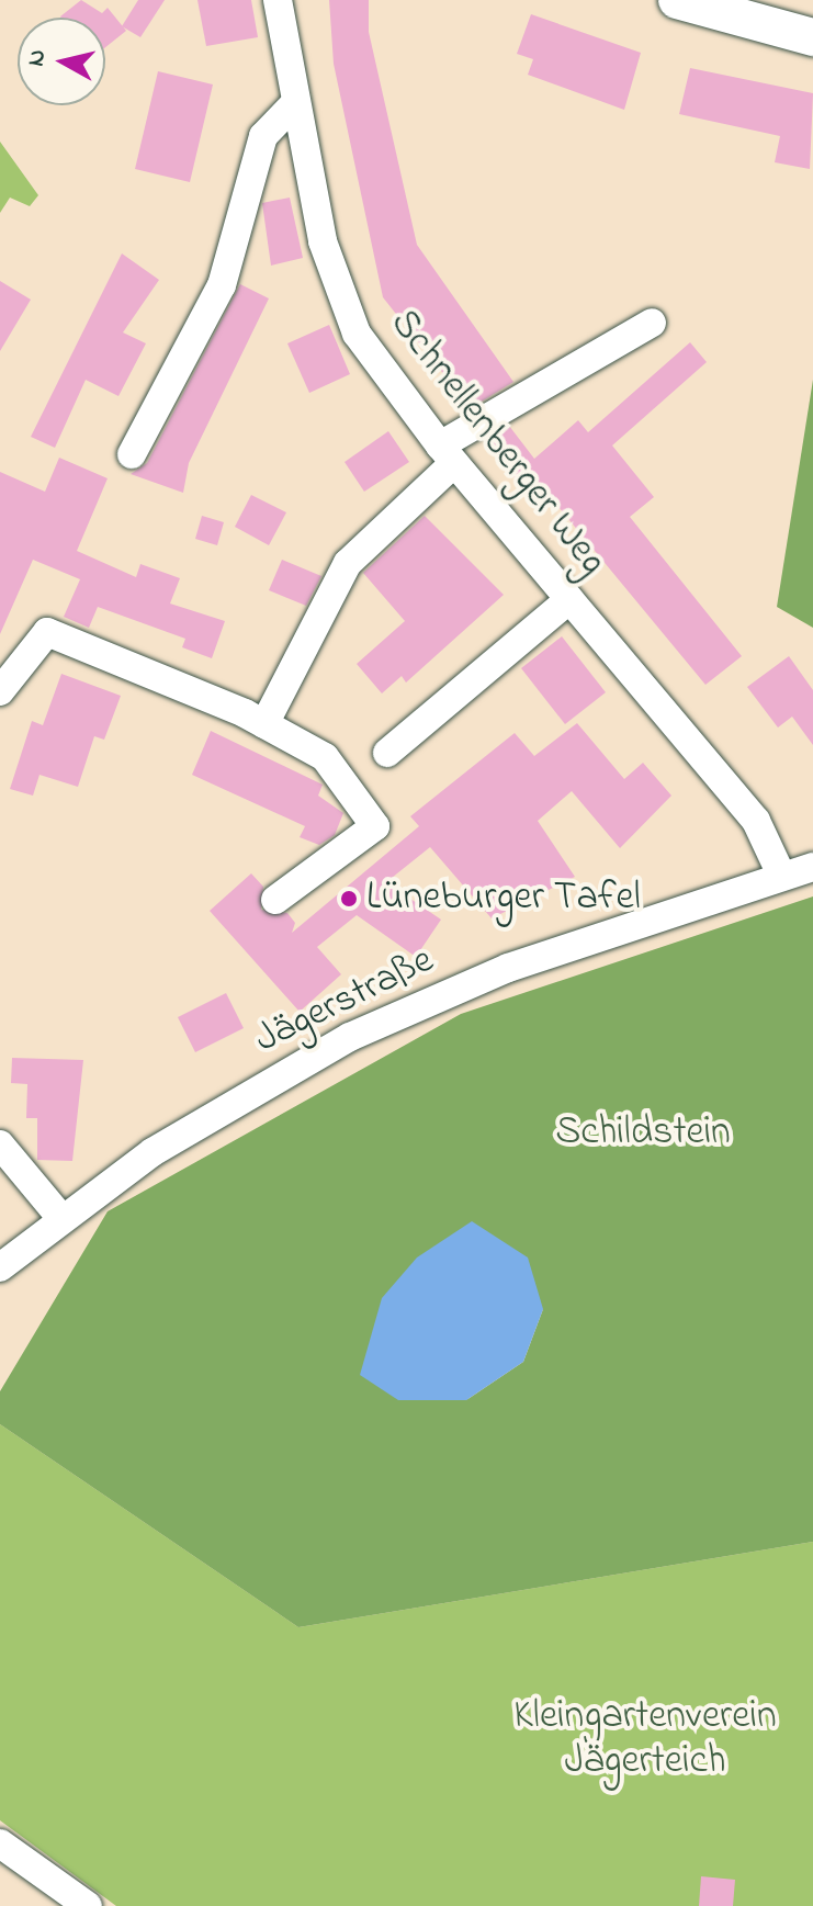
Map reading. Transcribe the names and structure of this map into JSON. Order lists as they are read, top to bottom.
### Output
{
  "streets": {
    "street": ["Schnellenberger Weg", "Jägerstraße"]
  },
  "crossings": [
    ["Schnellenberger Weg", "Jägerstraße"]
  ],
  "parks": ["Schildstein", "Kleingartenverein Jägerteich"],
  "places": ["Lüneburger Tafel"],
  "north": "left"
}
